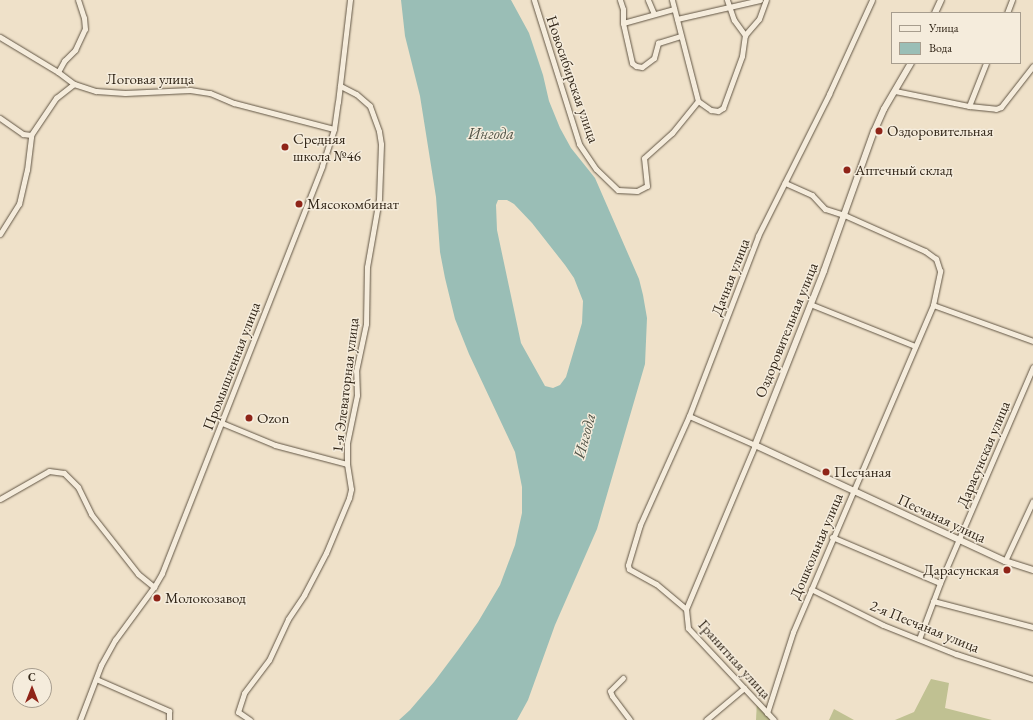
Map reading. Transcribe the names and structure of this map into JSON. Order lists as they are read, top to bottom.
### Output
{
  "streets": {
    "street": [
      "Логовая улица",
      "Новосибирская улица",
      "Дачная улица",
      "Оздоровительная улица",
      "Промышленная улица",
      "1-я Элеваторная улица",
      "Дарасунская улица",
      "Песчаная улица",
      "Дошкольная улица",
      "2-я Песчаная улица",
      "Гранитная улица"
    ]
  },
  "crossings": [
    ["Логовая улица", "Промышленная улица"],
    ["Дачная улица", "Песчаная улица"],
    ["Дачная улица", "Дошкольная улица"],
    ["Дачная улица", "Гранитная улица"],
    ["Оздоровительная улица", "Песчаная улица"],
    ["Оздоровительная улица", "Дошкольная улица"],
    ["Оздоровительная улица", "Гранитная улица"],
    ["Промышленная улица", "1-я Элеваторная улица"],
    ["Дарасунская улица", "Песчаная улица"],
    ["Дарасунская улица", "2-я Песчаная улица"],
    ["Песчаная улица", "Дошкольная улица"],
    ["Дошкольная улица", "2-я Песчаная улица"],
    ["Дошкольная улица", "Гранитная улица"]
  ],
  "water": ["Ингода"],
  "places": [
    "Оздоровительная",
    "Средняя школа №46",
    "Аптечный склад",
    "Мясокомбинат",
    "Ozon",
    "Песчаная",
    "Дарасунская",
    "Молокозавод"
  ],
  "legend": ["Улица", "Вода"],
  "north": "top"
}
